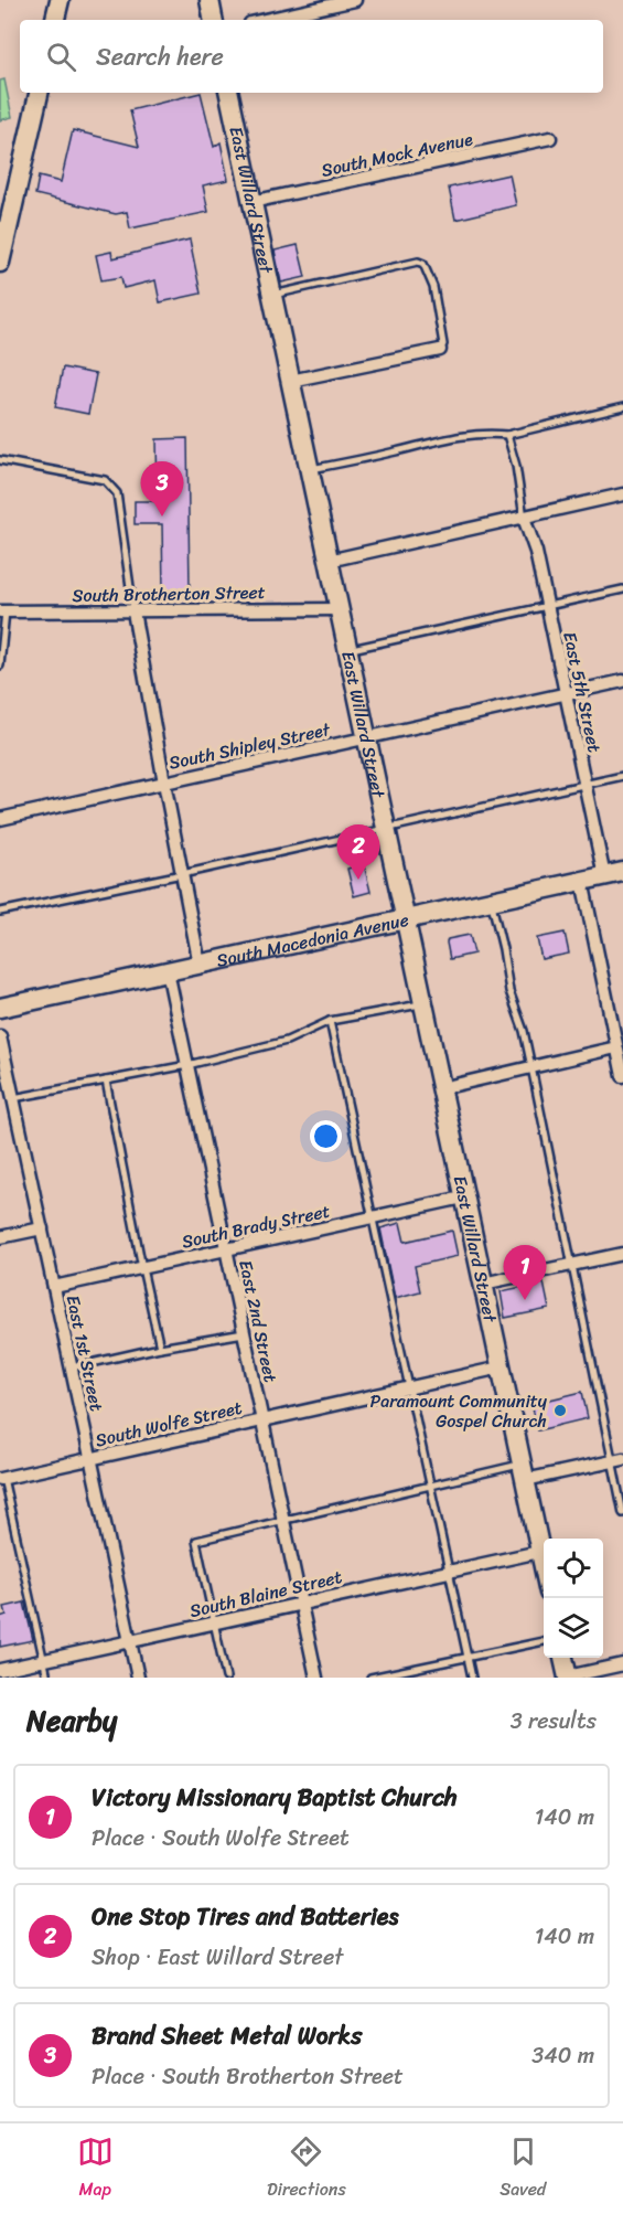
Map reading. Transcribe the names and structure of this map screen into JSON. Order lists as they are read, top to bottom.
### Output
{
  "streets": {
    "street": [
      "South Mock Avenue",
      "East Willard Street",
      "South Brotherton Street",
      "East 5th Street",
      "South Shipley Street",
      "South Macedonia Avenue",
      "South Brady Street",
      "East 2nd Street",
      "East 1st Street",
      "South Wolfe Street",
      "South Blaine Street"
    ]
  },
  "crossings": [
    ["South Mock Avenue", "East Willard Street"],
    ["East Willard Street", "South Brotherton Street"],
    ["East Willard Street", "South Shipley Street"],
    ["East Willard Street", "South Macedonia Avenue"],
    ["East Willard Street", "South Brady Street"],
    ["East Willard Street", "South Wolfe Street"],
    ["East Willard Street", "South Blaine Street"],
    ["East 5th Street", "South Shipley Street"],
    ["East 5th Street", "South Macedonia Avenue"],
    ["South Macedonia Avenue", "East 2nd Street"],
    ["South Brady Street", "East 2nd Street"],
    ["South Brady Street", "East 1st Street"],
    ["East 2nd Street", "South Wolfe Street"],
    ["East 2nd Street", "South Blaine Street"],
    ["East 1st Street", "South Wolfe Street"],
    ["East 1st Street", "South Blaine Street"]
  ],
  "places": ["Paramount Community Gospel Church"],
  "page": {
    "search": "Search here",
    "pins": ["3", "2", "1"],
    "heading": ["Nearby", "3 results"],
    "list": [
      {
        "mark": "1",
        "name": "Victory Missionary Baptist Church",
        "note": "Place · South Wolfe Street",
        "value": "140 m"
      },
      {
        "mark": "2",
        "name": "One Stop Tires and Batteries",
        "note": "Shop · East Willard Street",
        "value": "140 m"
      },
      {
        "mark": "3",
        "name": "Brand Sheet Metal Works",
        "note": "Place · South Brotherton Street",
        "value": "340 m"
      }
    ],
    "nav": ["Map", "Directions", "Saved"]
  }
}
